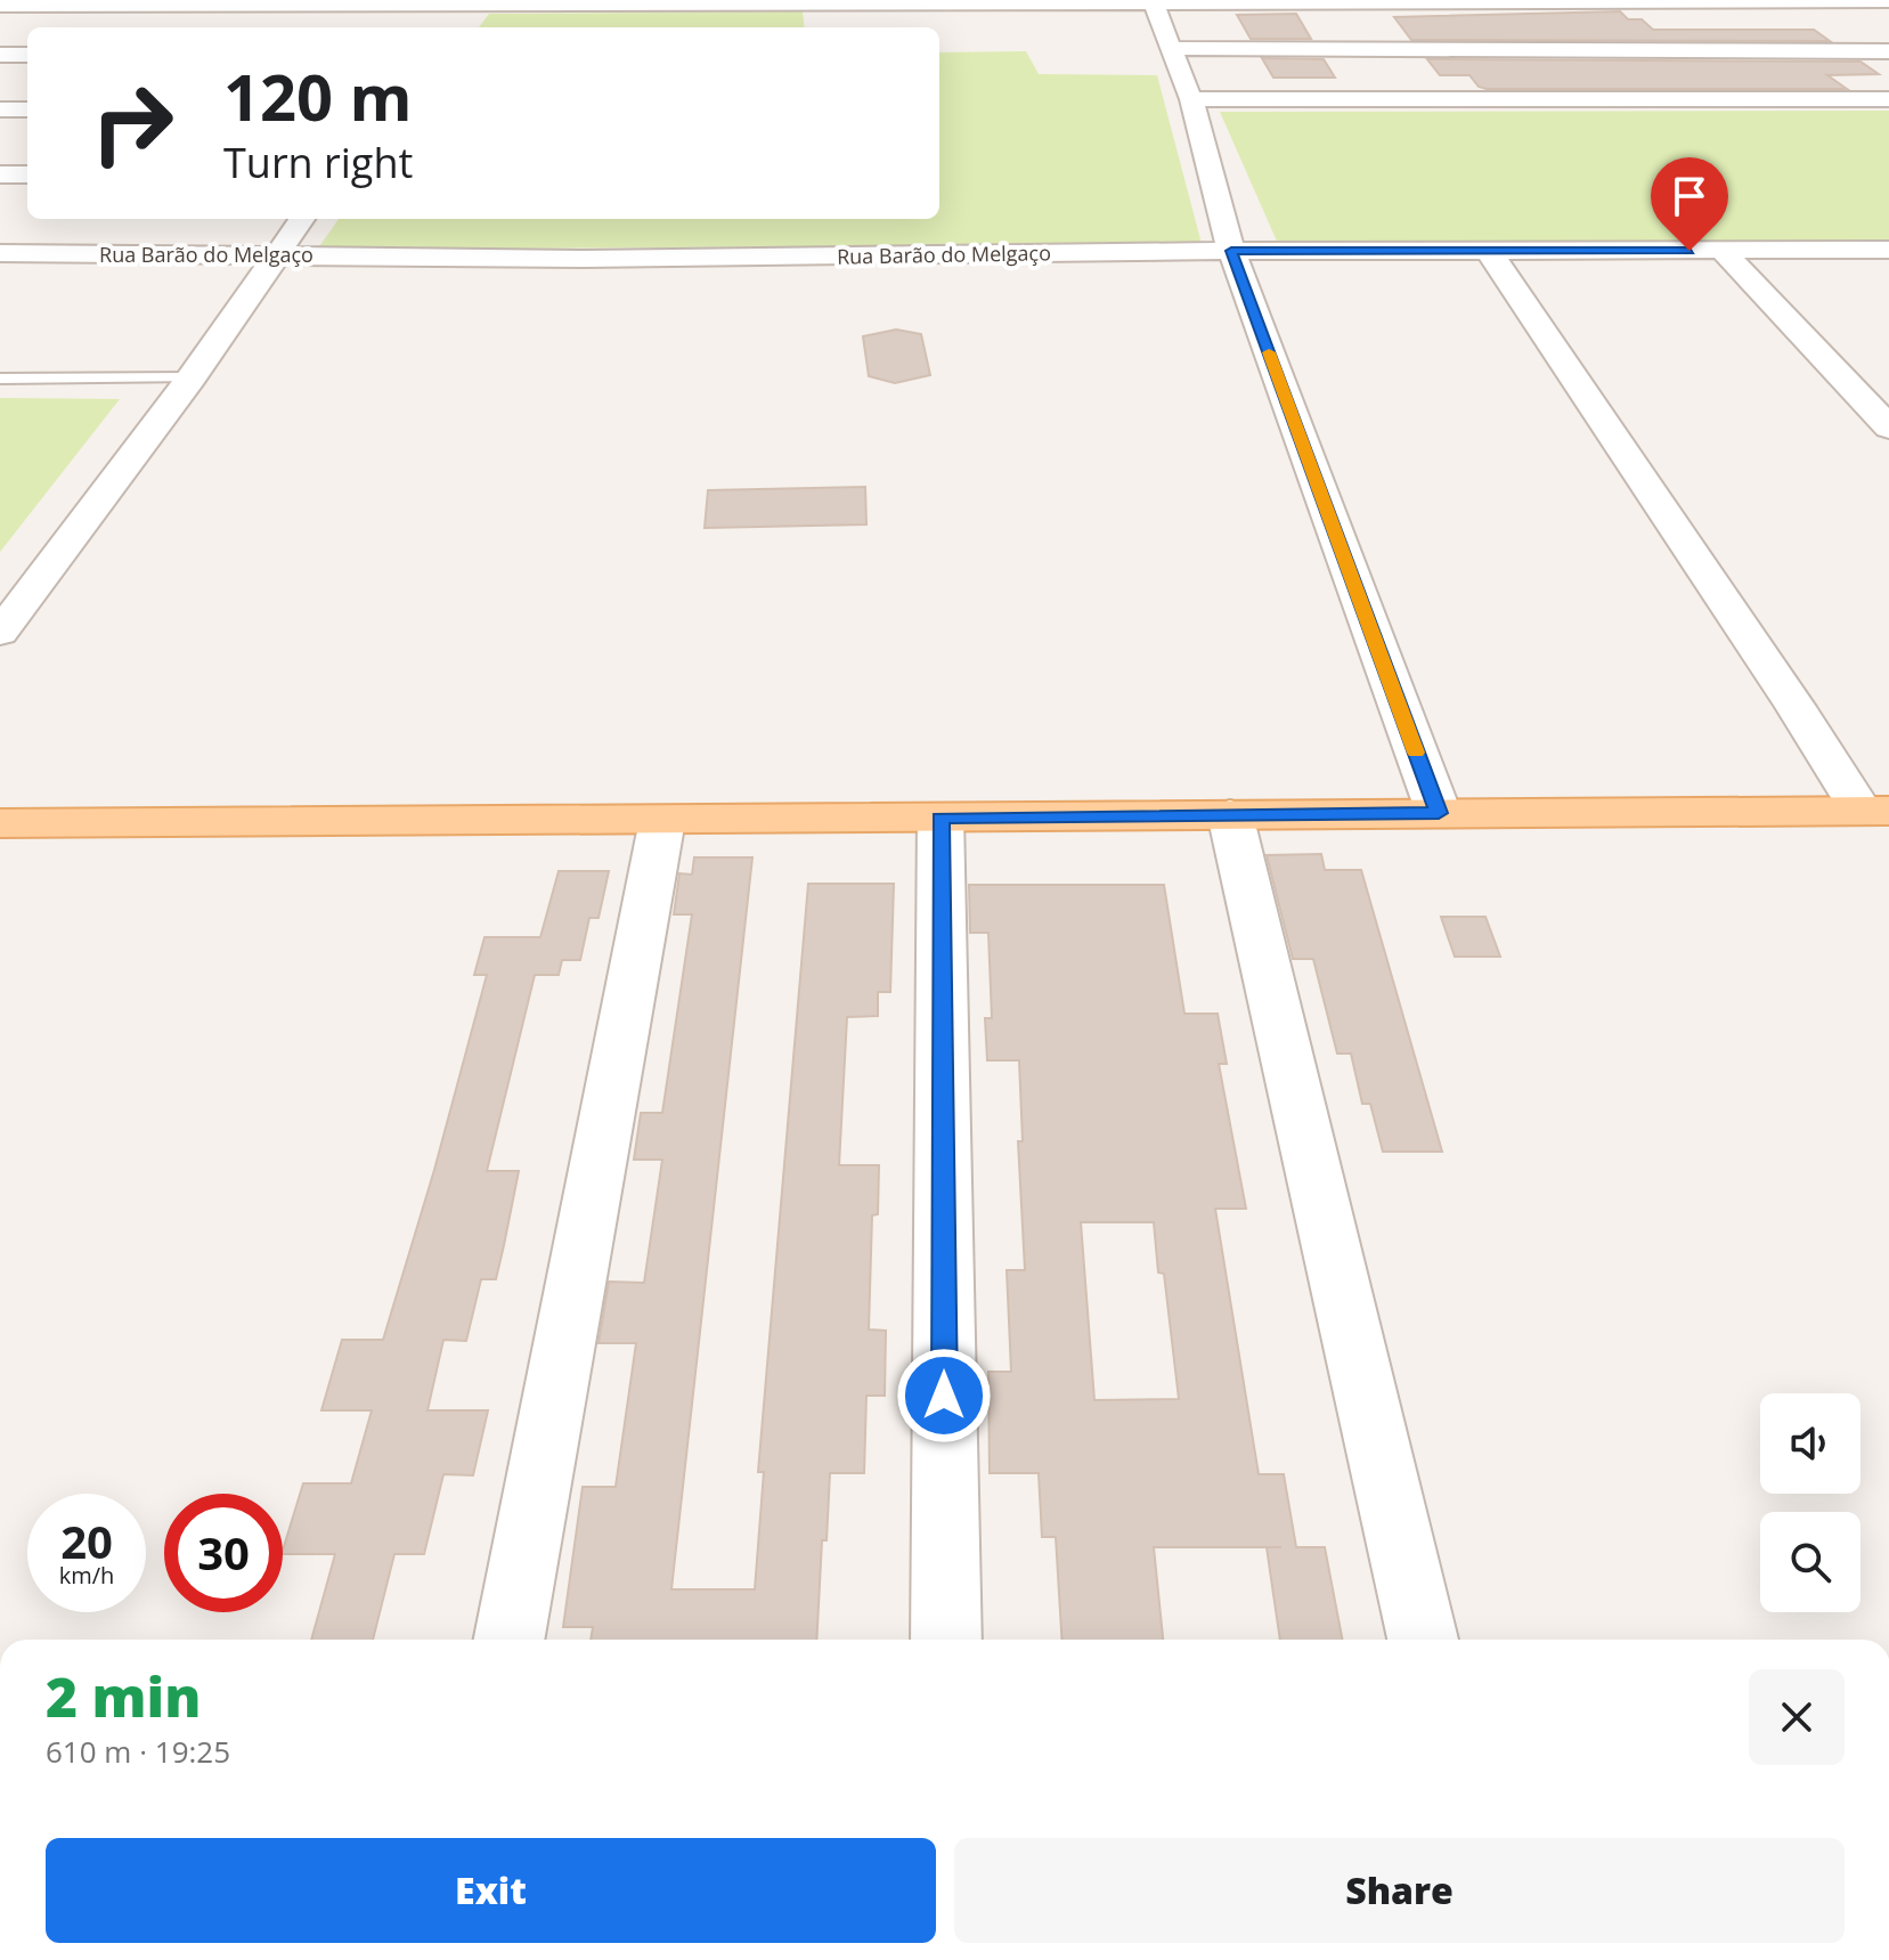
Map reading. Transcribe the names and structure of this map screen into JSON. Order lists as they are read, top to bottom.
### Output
{
  "streets": {
    "street": ["Rua Barão do Melgaço"]
  },
  "page": {
    "turn": ["120 m", "Turn right"],
    "speed": "20 km/h",
    "limit": "30",
    "heading": ["2 min", "610 m · 19:25"],
    "buttons": ["Exit", "Share"]
  }
}
